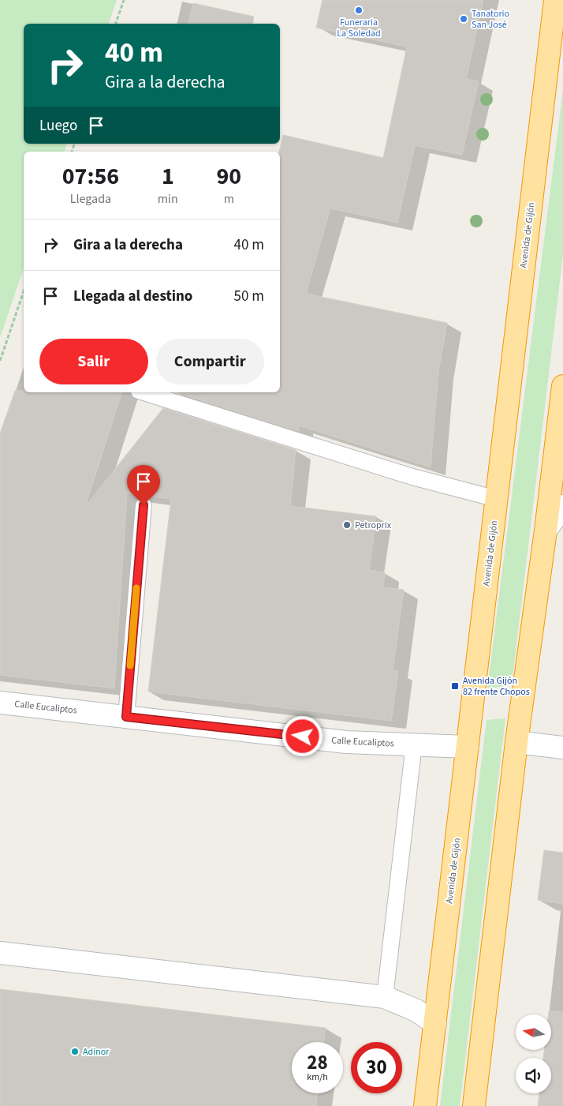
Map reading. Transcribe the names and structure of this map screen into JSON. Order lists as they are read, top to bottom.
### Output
{
  "streets": {
    "highway": ["Avenida de Gijón"],
    "street": ["Calle Eucaliptos"]
  },
  "crossings": [
    ["Avenida de Gijón", "Calle Eucaliptos"]
  ],
  "places": {
    "other": [
      "Funeraria La Soledad",
      "Tanatorio San José",
      "Petroprix",
      "Adinor"
    ],
    "transit": ["Avenida Gijón 82 frente Chopos"]
  },
  "north": "left",
  "page": {
    "turn": ["40 m", "Gira a la derecha"],
    "then": "Luego",
    "eta": [
      "07:56",
      "Llegada",
      "1",
      "min",
      "90",
      "m"
    ],
    "list": [
      {
        "name": "Gira a la derecha",
        "value": "40 m"
      },
      {
        "name": "Llegada al destino",
        "value": "50 m"
      }
    ],
    "buttons": ["Salir", "Compartir"],
    "speed": "28 km/h",
    "limit": "30"
  }
}
